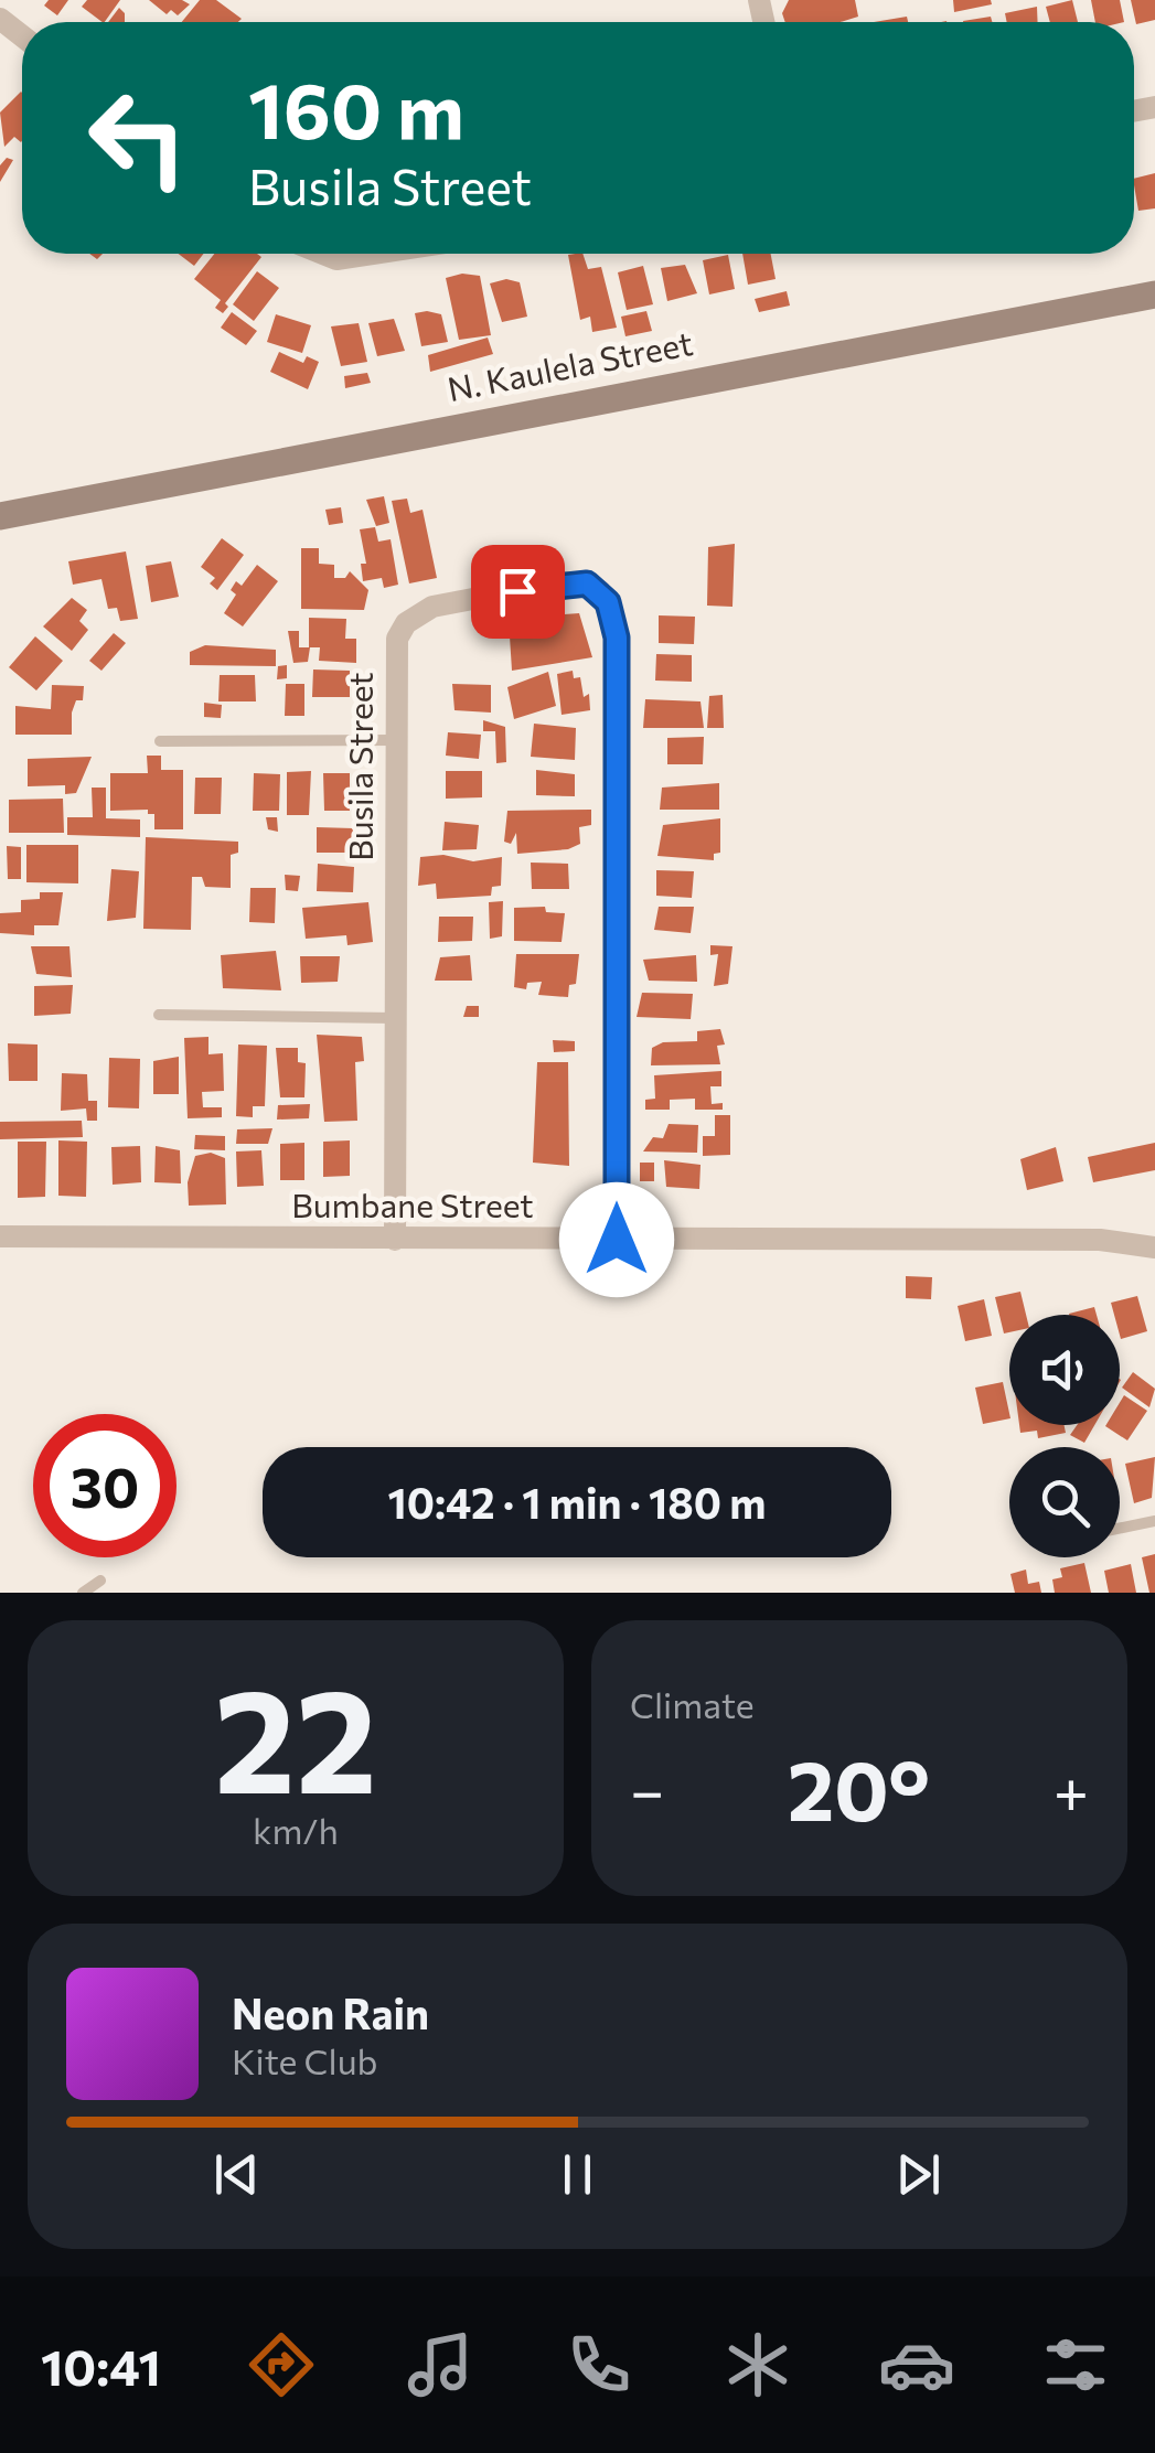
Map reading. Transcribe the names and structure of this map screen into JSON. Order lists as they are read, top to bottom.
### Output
{
  "streets": {
    "street": ["N. Kaulela Street", "Busila Street", "Bumbane Street"]
  },
  "crossings": [
    ["Busila Street", "Bumbane Street"]
  ],
  "page": {
    "turn": ["160 m", "Busila Street"],
    "limit": "30",
    "trip": "10:42 · 1 min · 180 m",
    "tile": [
      ["22", "km/h"],
      "Climate"
    ],
    "heat": ["−", "20°", "+"],
    "song": ["Neon Rain", "Kite Club"],
    "tabs": "10:41"
  }
}
